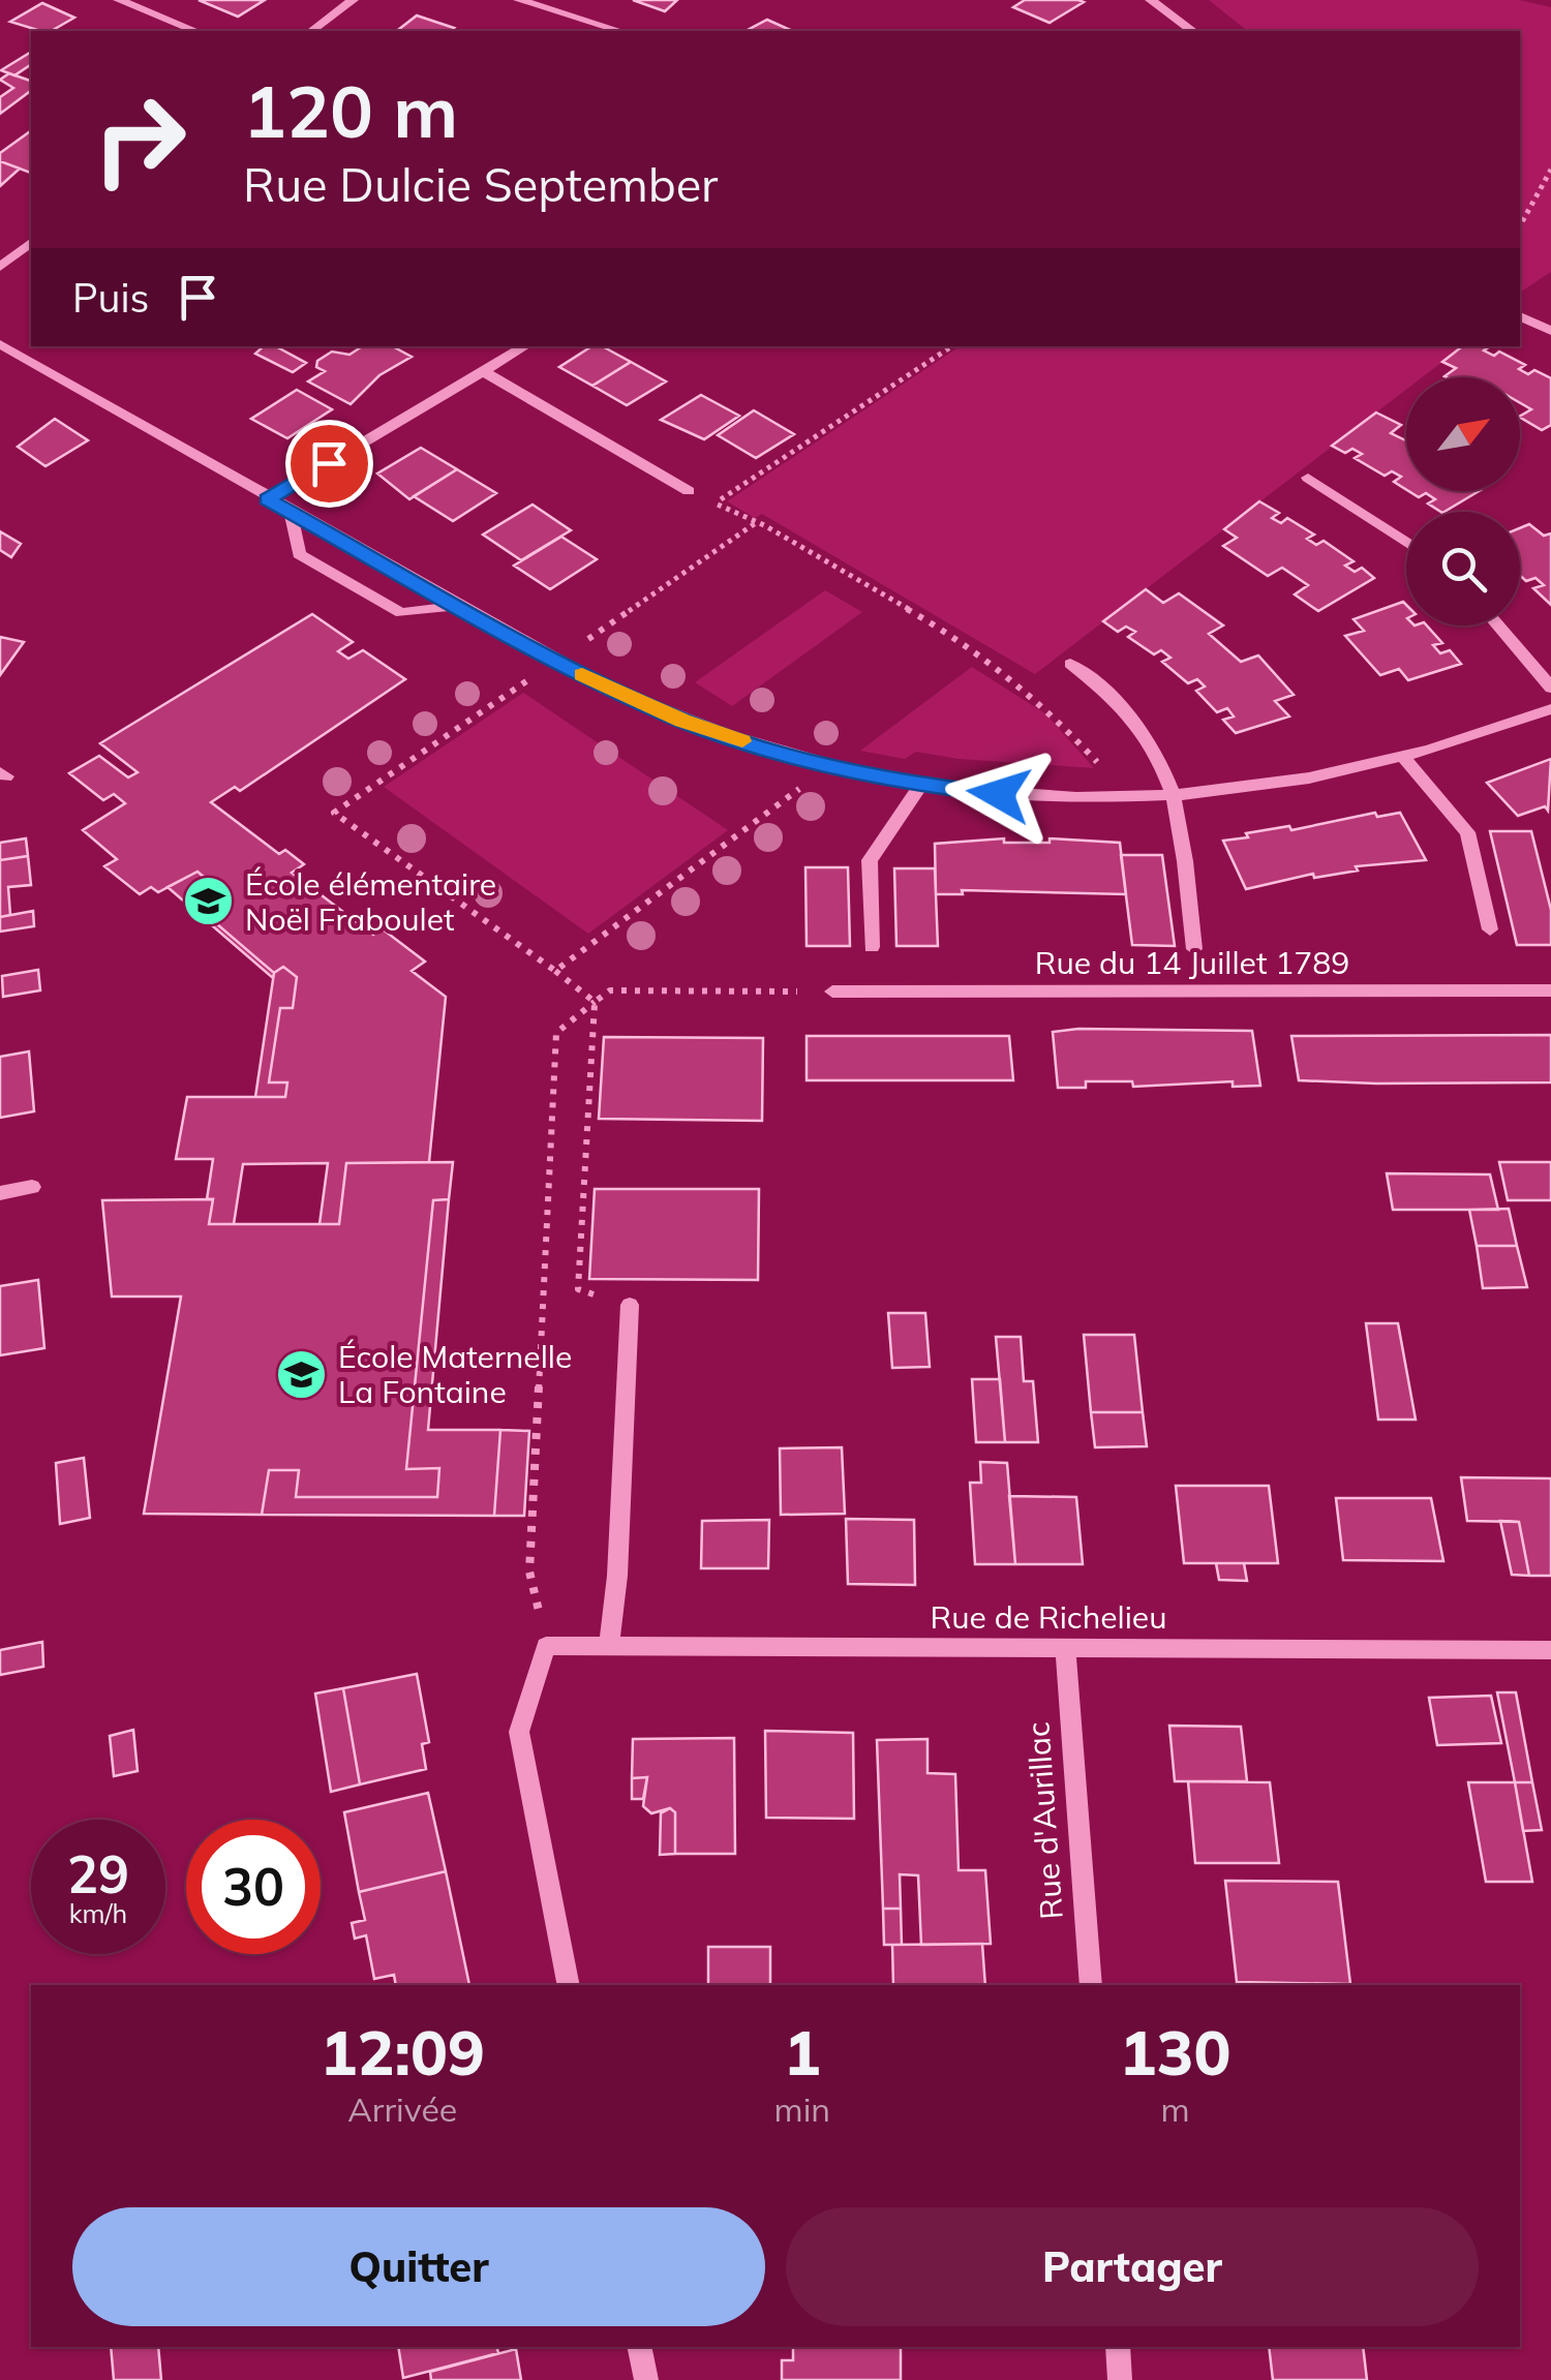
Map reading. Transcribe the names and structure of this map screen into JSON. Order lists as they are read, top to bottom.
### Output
{
  "streets": {
    "street": ["Rue du 14 Juillet 1789", "Rue de Richelieu", "Rue d'Aurillac"]
  },
  "crossings": [
    ["Rue de Richelieu", "Rue d'Aurillac"]
  ],
  "places": {
    "school or university": ["École élémentaire Noël Fraboulet", "École Maternelle La Fontaine"]
  },
  "north": "top right",
  "page": {
    "turn": ["120 m", "Rue Dulcie September"],
    "then": "Puis",
    "speed": "29 km/h",
    "limit": "30",
    "eta": [
      "12:09",
      "Arrivée",
      "1",
      "min",
      "130",
      "m"
    ],
    "buttons": ["Quitter", "Partager"]
  }
}
